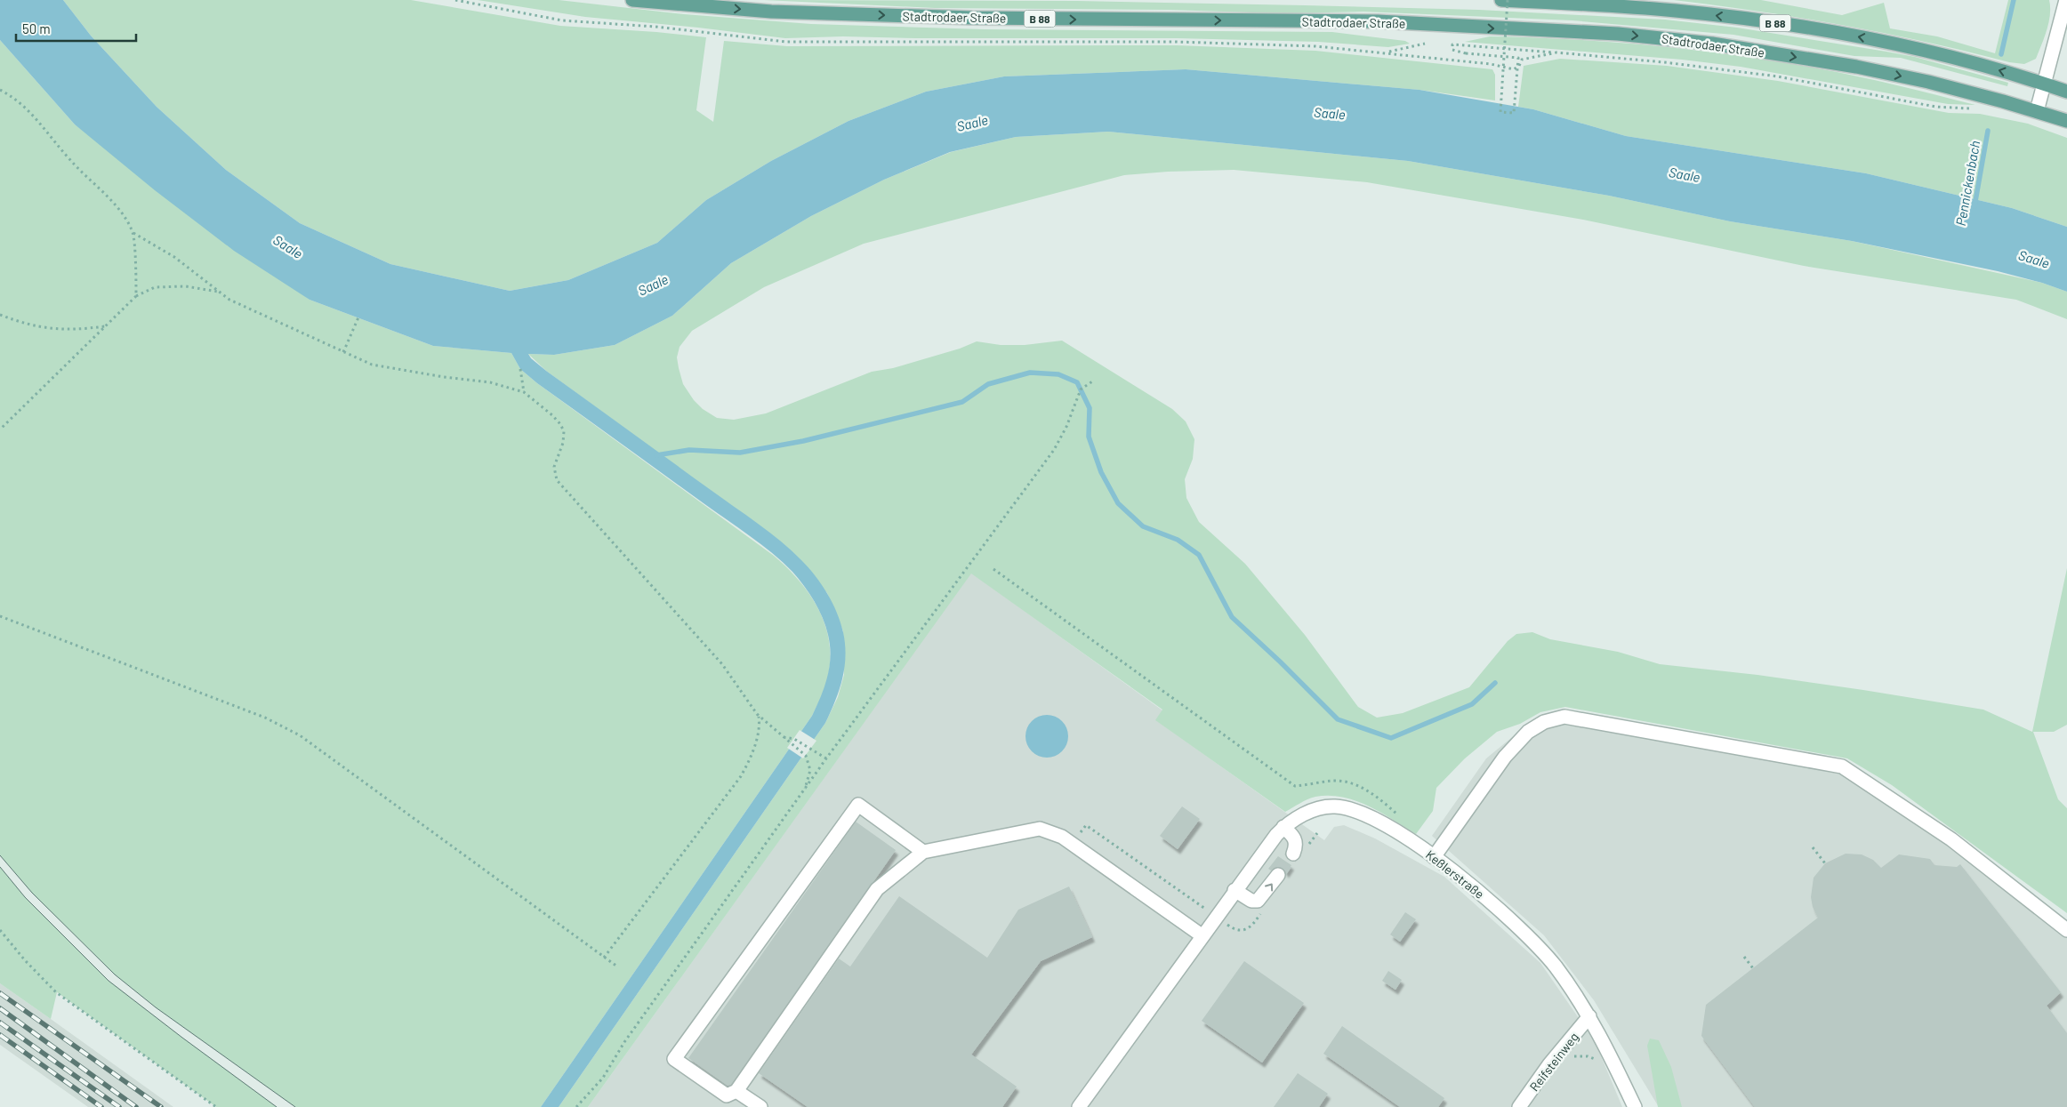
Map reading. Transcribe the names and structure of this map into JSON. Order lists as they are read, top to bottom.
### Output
{
  "streets": {
    "main road": ["Stadtrodaer Straße", "B 88"],
    "street": ["Keßlerstraße", "Reifsteinweg"]
  },
  "crossings": [
    ["Keßlerstraße", "Reifsteinweg"]
  ],
  "water": ["Saale", "Pennickenbach"],
  "scale_bar": "50 m"
}
